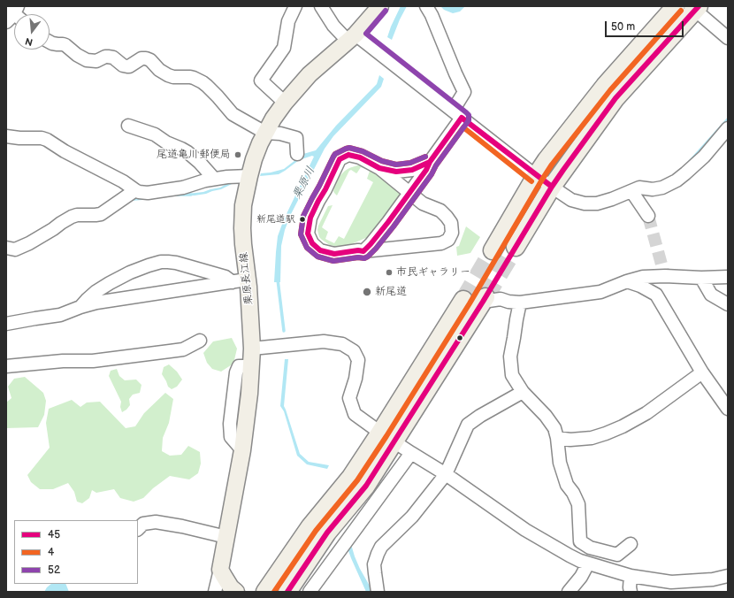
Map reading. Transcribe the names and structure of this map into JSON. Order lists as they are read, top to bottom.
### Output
{
  "streets": {
    "main road": ["栗原長江線"]
  },
  "water": ["栗原川"],
  "places": [
    "尾道亀川郵便局",
    "新尾道駅",
    "市民ギャラリー",
    "新尾道"
  ],
  "lines": ["transit line 45", "transit line 4", "transit line 52"],
  "legend": ["45", "4", "52"],
  "scale_bar": "50 m",
  "north": "bottom"
}
